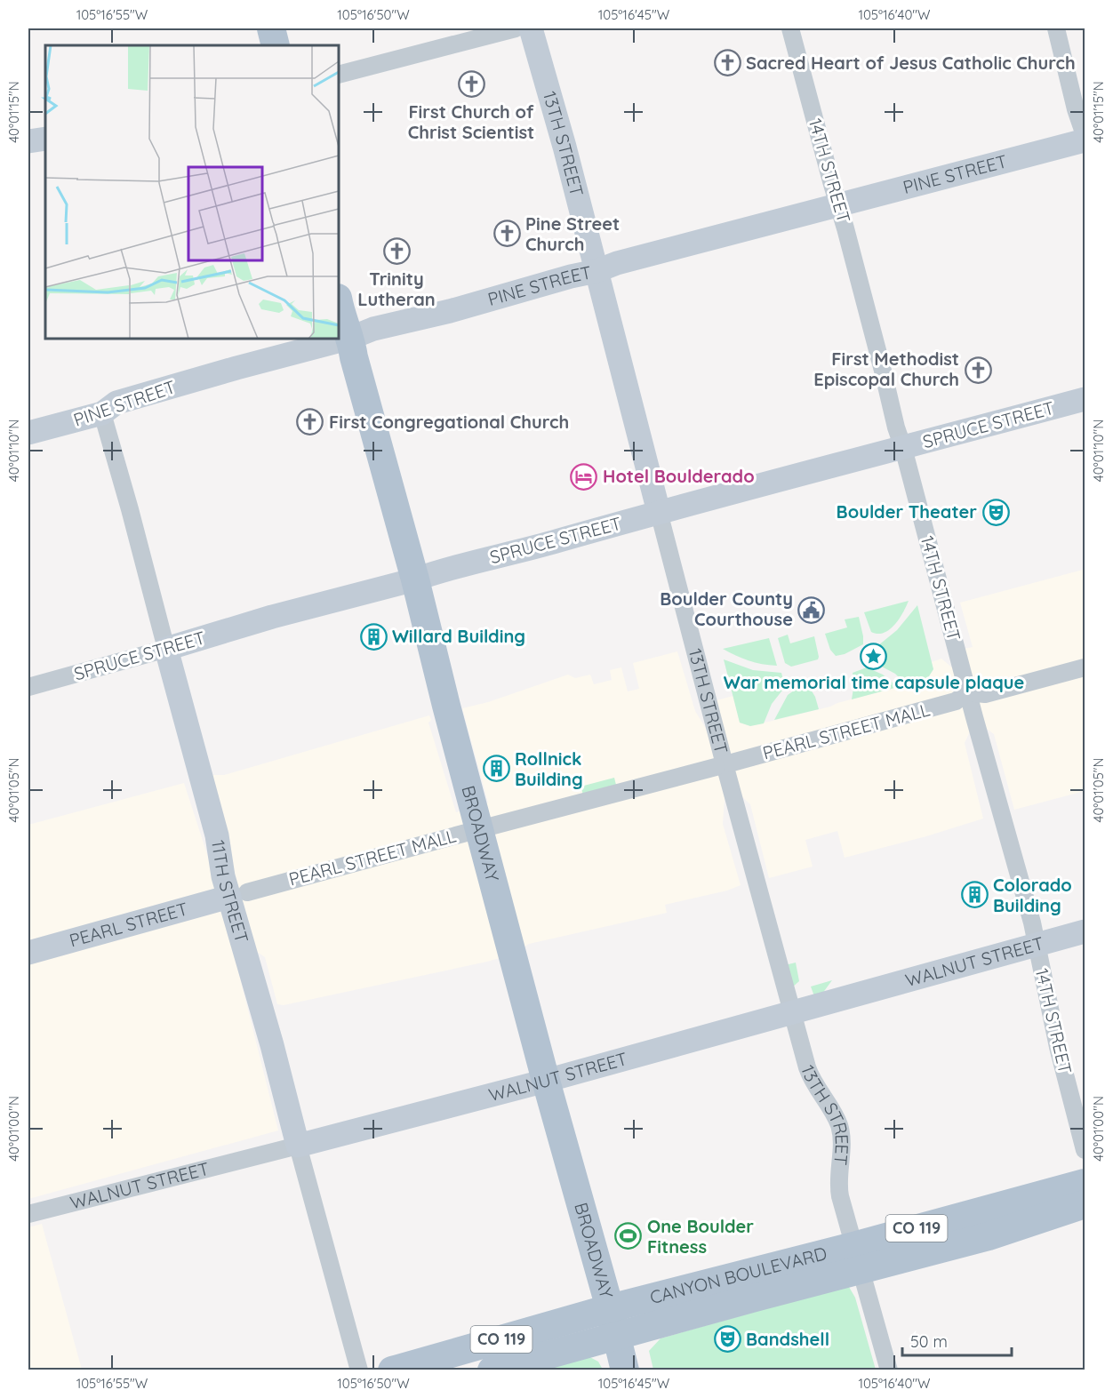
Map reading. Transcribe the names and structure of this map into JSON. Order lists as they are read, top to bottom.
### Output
{
  "streets": {
    "main road": ["BROADWAY", "CO 119", "CANYON BOULEVARD"],
    "street": [
      "13TH STREET",
      "14TH STREET",
      "PINE STREET",
      "SPRUCE STREET",
      "PEARL STREET MALL",
      "11TH STREET",
      "PEARL STREET",
      "WALNUT STREET"
    ]
  },
  "crossings": [
    ["13TH STREET", "PINE STREET"],
    ["13TH STREET", "SPRUCE STREET"],
    ["13TH STREET", "WALNUT STREET"],
    ["13TH STREET", "CANYON BOULEVARD"],
    ["14TH STREET", "PINE STREET"],
    ["14TH STREET", "SPRUCE STREET"],
    ["14TH STREET", "WALNUT STREET"],
    ["PINE STREET", "BROADWAY"],
    ["PINE STREET", "11TH STREET"],
    ["SPRUCE STREET", "BROADWAY"],
    ["SPRUCE STREET", "11TH STREET"],
    ["PEARL STREET MALL", "BROADWAY"],
    ["PEARL STREET MALL", "11TH STREET"],
    ["PEARL STREET MALL", "PEARL STREET"],
    ["BROADWAY", "WALNUT STREET"],
    ["BROADWAY", "CANYON BOULEVARD"],
    ["11TH STREET", "PEARL STREET"],
    ["11TH STREET", "WALNUT STREET"]
  ],
  "places": {
    "church": [
      "Sacred Heart of Jesus Catholic Church",
      "First Church of Christ Scientist",
      "Pine Street Church",
      "Trinity Lutheran",
      "First Methodist Episcopal Church",
      "First Congregational Church"
    ],
    "hotel": ["Hotel Boulderado"],
    "theatre": ["Boulder Theater", "Bandshell"],
    "public building": ["Boulder County Courthouse"],
    "building": ["Willard Building", "Rollnick Building", "Colorado Building"],
    "place": ["War memorial time capsule plaque"],
    "sports": ["One Boulder Fitness"]
  },
  "scale_bar": "50 m",
  "coordinates": [
    "105°16'55\"W",
    "105°16'50\"W",
    "105°16'45\"W",
    "105°16'40\"W",
    "40°01'15\"N",
    "40°01'10\"N",
    "40°01'05\"N",
    "40°01'00\"N"
  ]
}
